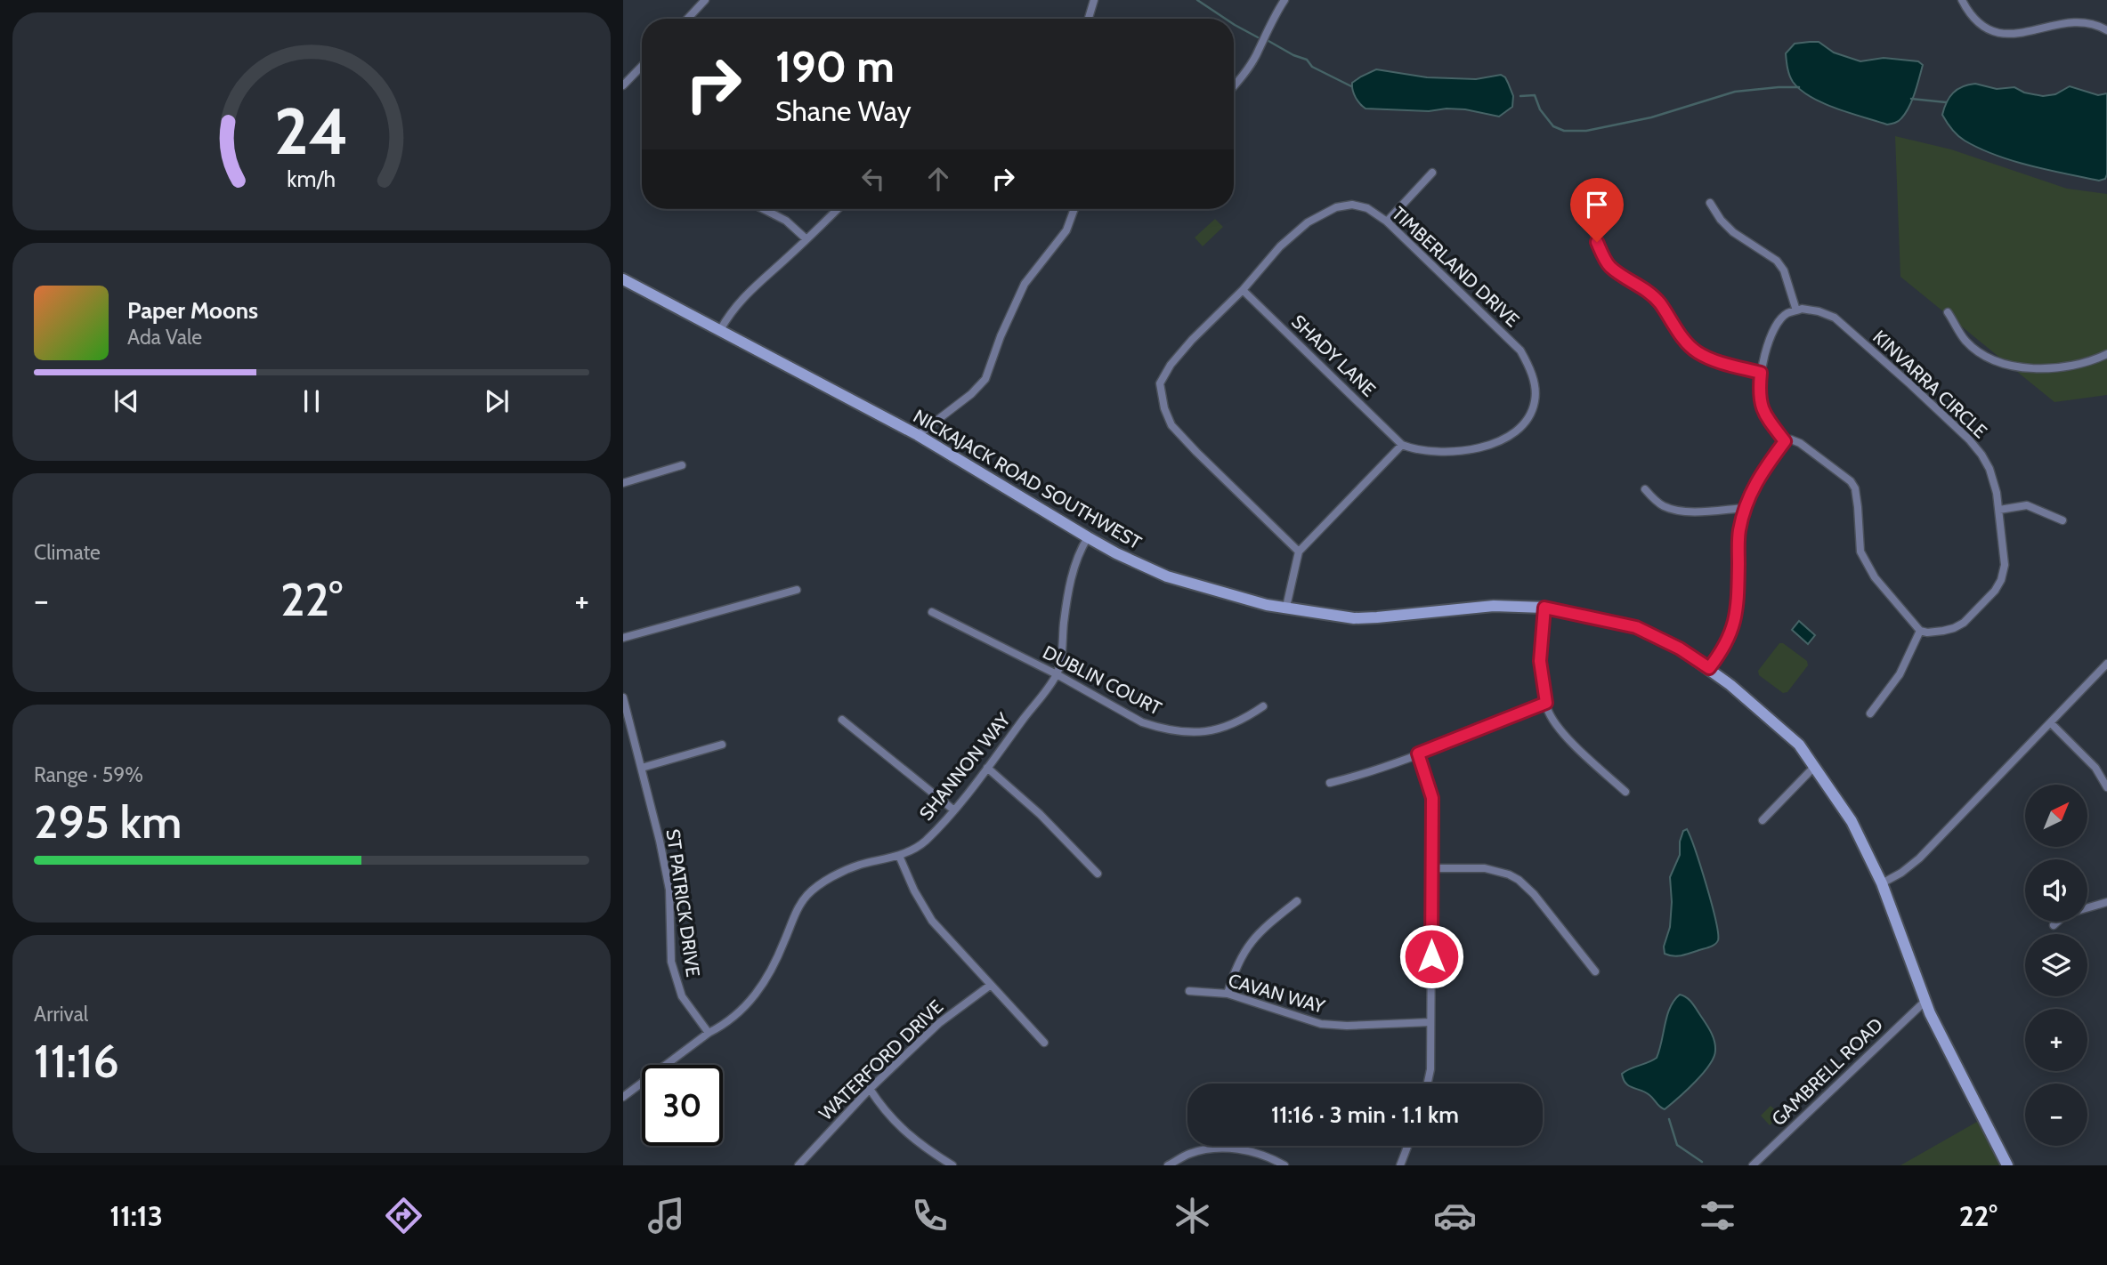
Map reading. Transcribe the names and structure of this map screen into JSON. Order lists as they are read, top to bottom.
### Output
{
  "streets": {
    "street": [
      "TIMBERLAND DRIVE",
      "SHADY LANE",
      "KINVARRA CIRCLE",
      "NICKAJACK ROAD SOUTHWEST",
      "DUBLIN COURT",
      "SHANNON WAY",
      "ST PATRICK DRIVE",
      "CAVAN WAY",
      "WATERFORD DRIVE",
      "GAMBRELL ROAD"
    ]
  },
  "crossings": [
    ["TIMBERLAND DRIVE", "SHADY LANE"],
    ["NICKAJACK ROAD SOUTHWEST", "SHANNON WAY"],
    ["NICKAJACK ROAD SOUTHWEST", "GAMBRELL ROAD"],
    ["DUBLIN COURT", "SHANNON WAY"],
    ["SHANNON WAY", "ST PATRICK DRIVE"]
  ],
  "north": "top right",
  "page": {
    "turn": ["190 m", "Shane Way"],
    "song": ["Paper Moons", "Ada Vale"],
    "tile": [
      "Climate",
      ["Range · 59%", "295 km"],
      ["Arrival", "11:16"]
    ],
    "heat": ["−", "22°", "+"],
    "map_buttons": ["+", "−"],
    "limit": "30",
    "trip": "11:16 · 3 min · 1.1 km",
    "tabs": ["11:13", "22°"],
    "gauge": ["24", "km/h"]
  }
}
